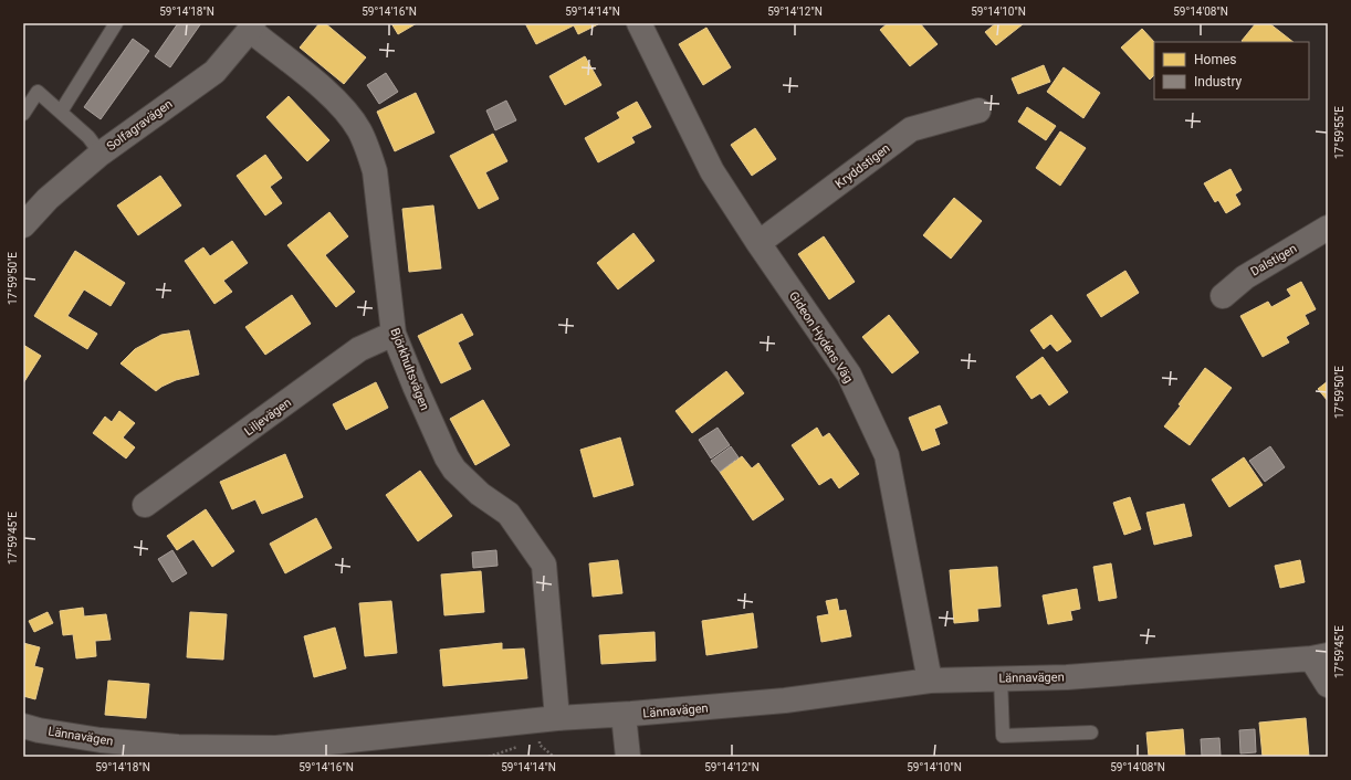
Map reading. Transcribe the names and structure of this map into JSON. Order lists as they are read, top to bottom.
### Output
{
  "streets": {
    "street": [
      "Solfagravägen",
      "Kryddstigen",
      "Dalstigen",
      "Gideon Hydéns Väg",
      "Björkhultsvägen",
      "Liljevägen",
      "Lännavägen"
    ]
  },
  "crossings": [
    ["Solfagravägen", "Björkhultsvägen"],
    ["Kryddstigen", "Gideon Hydéns Väg"],
    ["Gideon Hydéns Väg", "Lännavägen"],
    ["Björkhultsvägen", "Liljevägen"],
    ["Björkhultsvägen", "Lännavägen"]
  ],
  "legend": ["Homes", "Industry"],
  "coordinates": [
    "59°14'18\"N",
    "59°14'16\"N",
    "59°14'14\"N",
    "59°14'12\"N",
    "59°14'10\"N",
    "59°14'08\"N",
    "17°59'55\"E",
    "17°59'50\"E",
    "17°59'45\"E"
  ]
}
